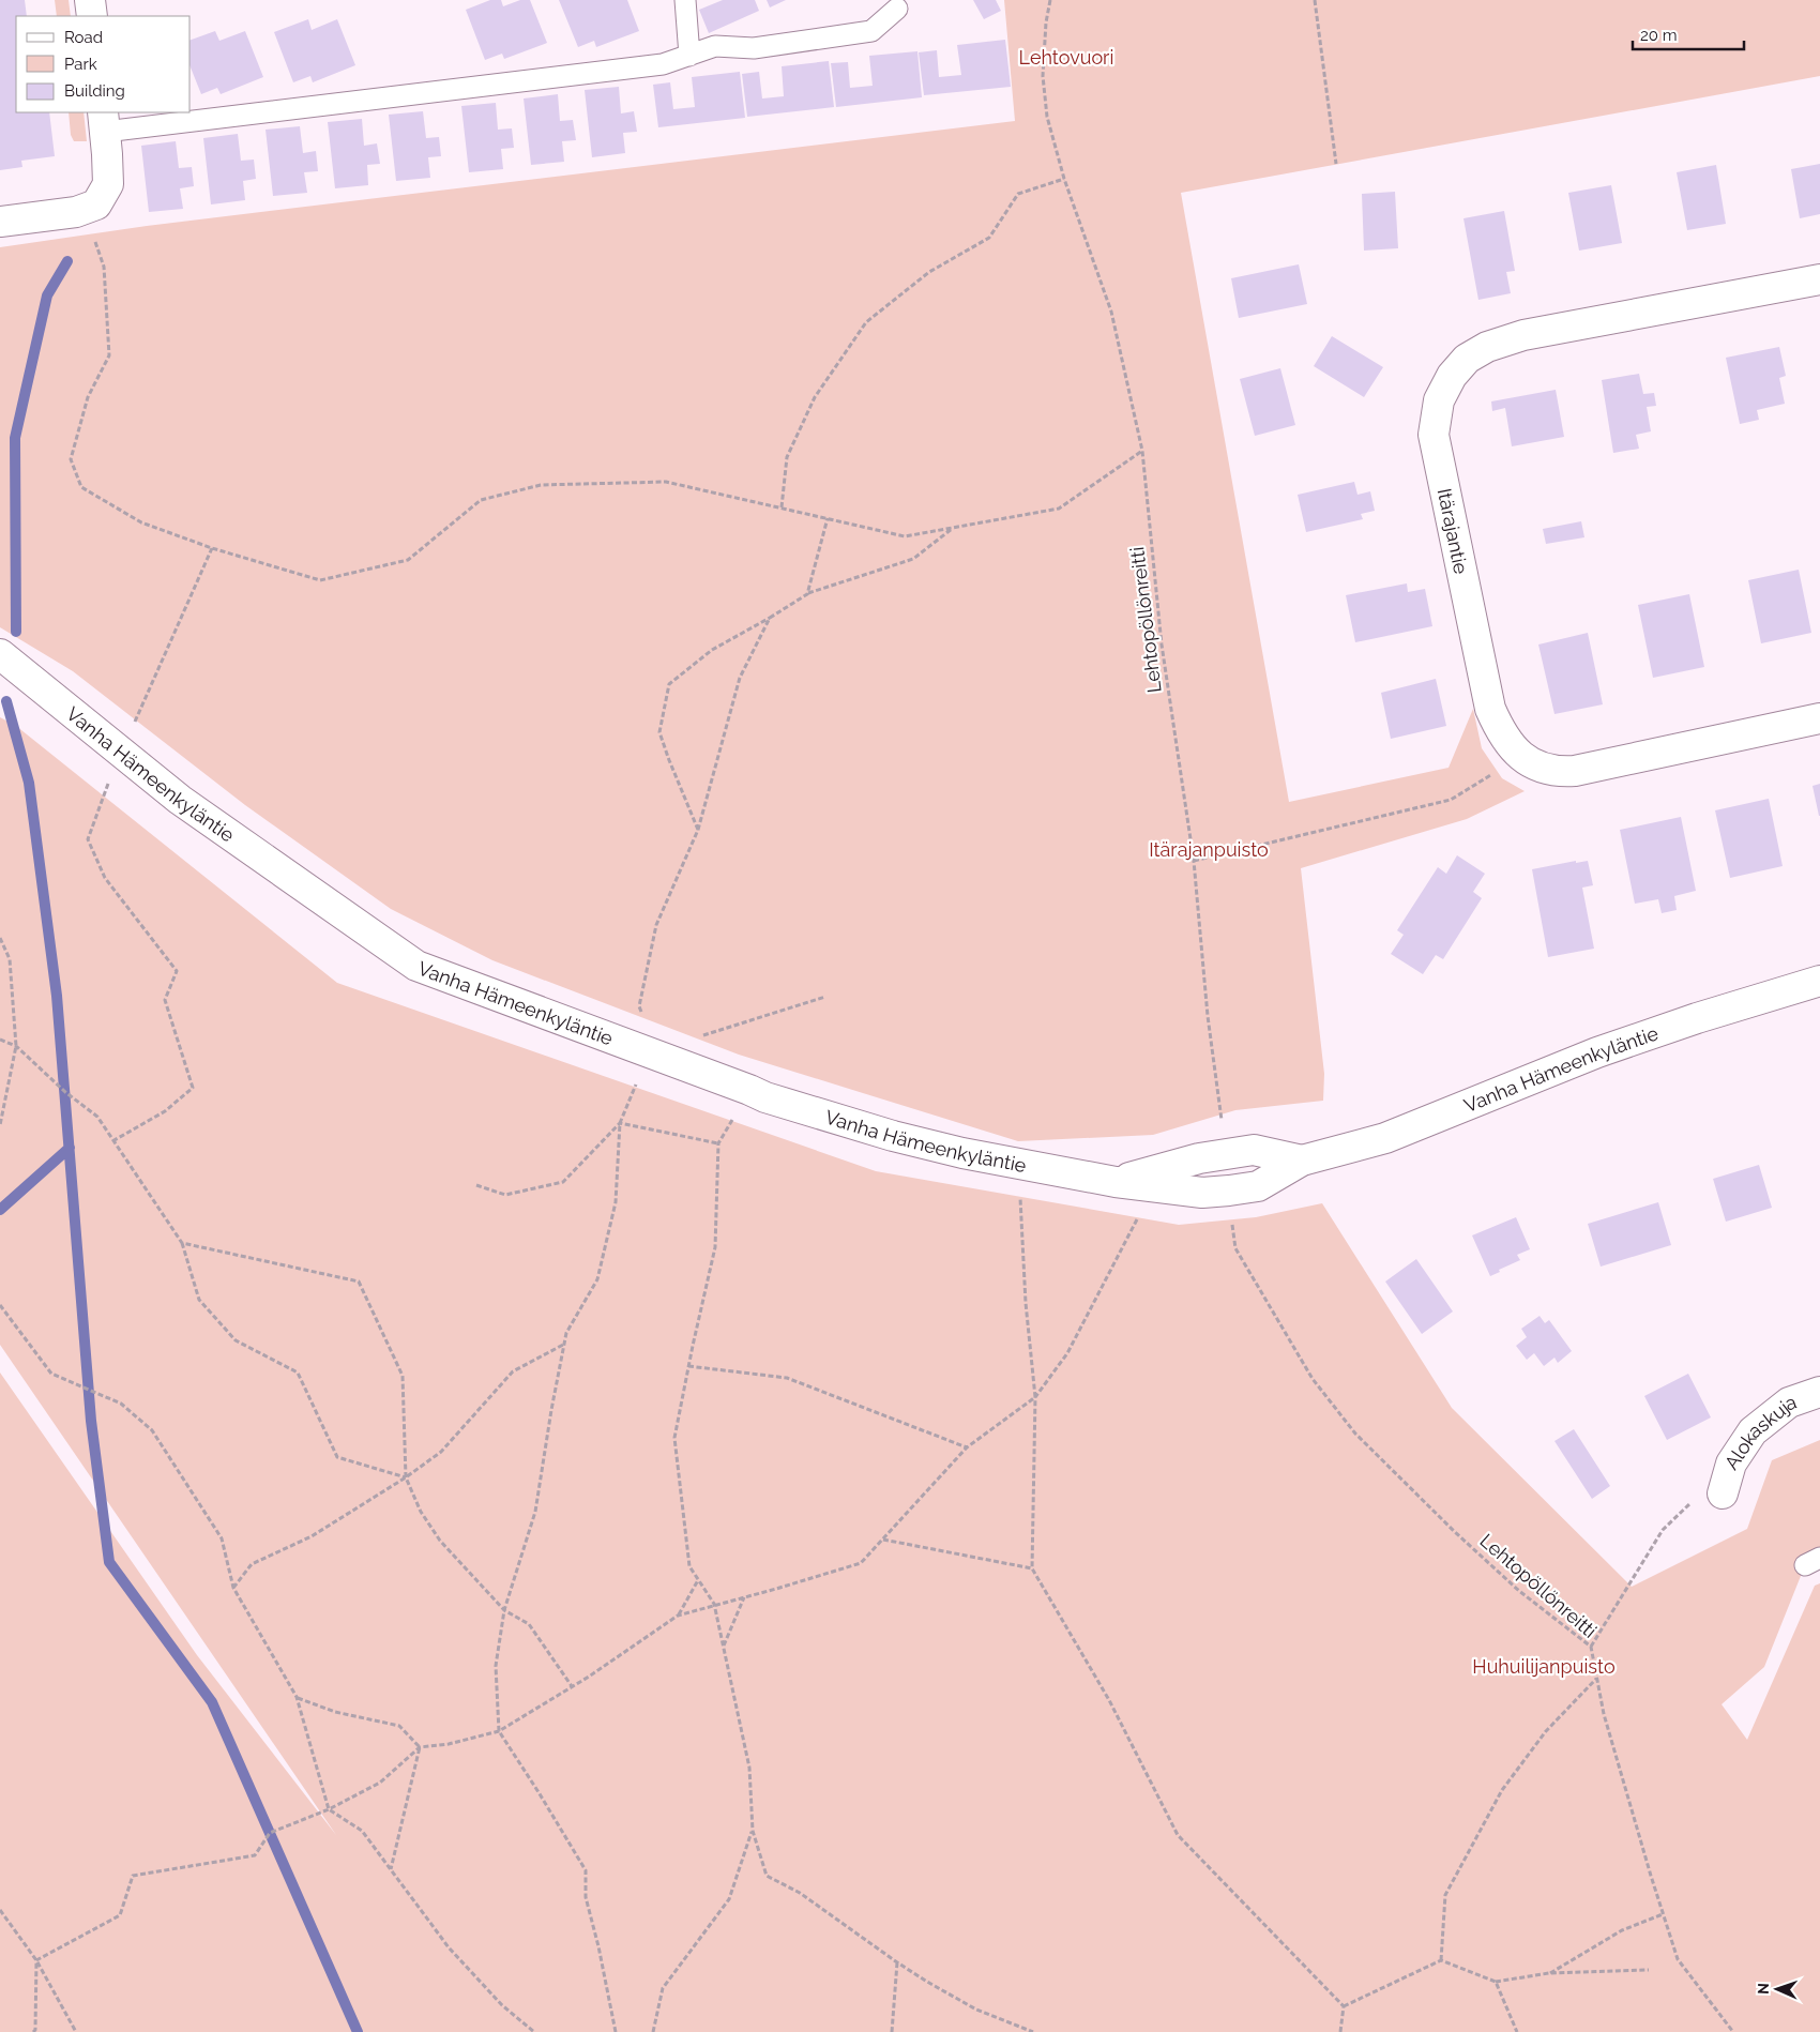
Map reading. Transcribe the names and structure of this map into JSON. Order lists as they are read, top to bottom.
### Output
{
  "streets": {
    "street": ["Itärajantie", "Vanha Hämeenkyläntie", "Alokaskuja"],
    "path": ["Lehtopöllönreitti"]
  },
  "parks": ["Lehtovuori", "Itärajanpuisto", "Huhuilijanpuisto"],
  "legend": ["Road", "Park", "Building"],
  "scale_bar": "20 m",
  "north": "left"
}
